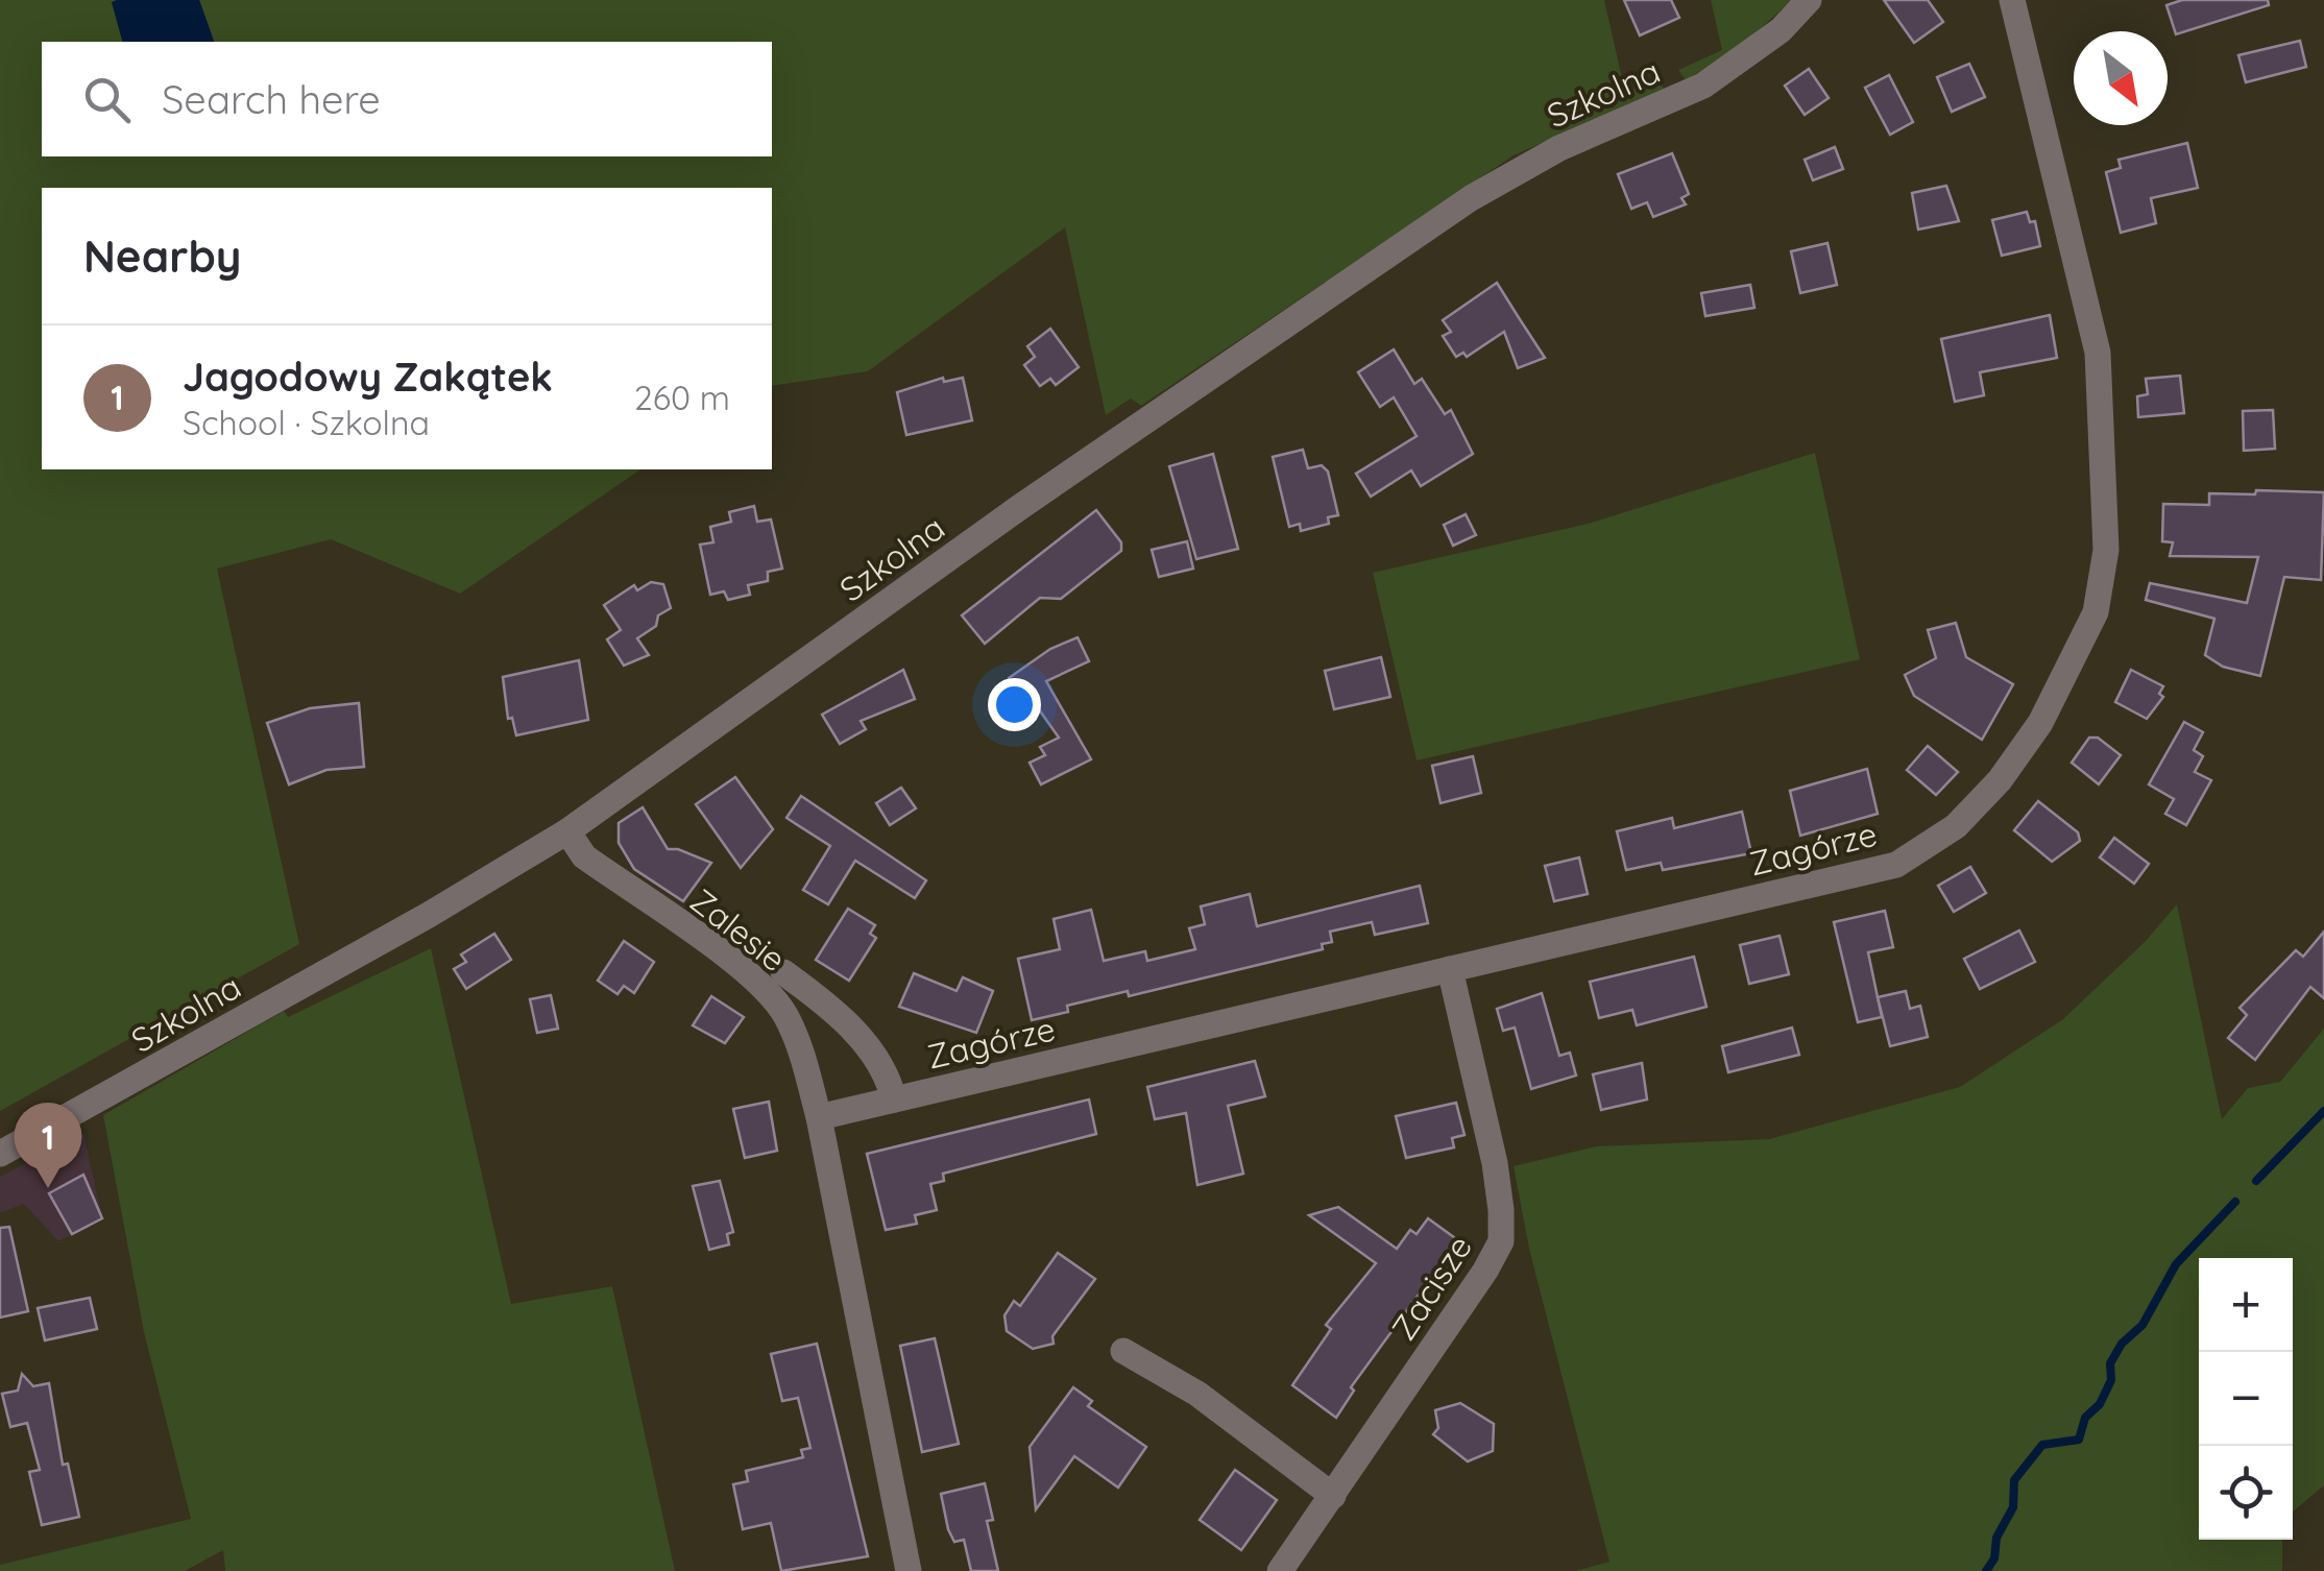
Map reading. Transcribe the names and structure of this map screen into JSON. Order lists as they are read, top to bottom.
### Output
{
  "streets": {
    "street": [
      "Szkolna",
      "Zagórze",
      "Zalesie",
      "Zacisze"
    ]
  },
  "crossings": [
    ["Szkolna", "Zalesie"],
    ["Zagórze", "Zalesie"],
    ["Zagórze", "Zacisze"]
  ],
  "north": "bottom right",
  "page": {
    "search": "Search here",
    "heading": "Nearby",
    "list": [
      {
        "mark": "1",
        "name": "Jagodowy Zakątek",
        "note": "School · Szkolna",
        "value": "260 m"
      }
    ],
    "pins": "1",
    "map_buttons": ["+", "−"]
  }
}
